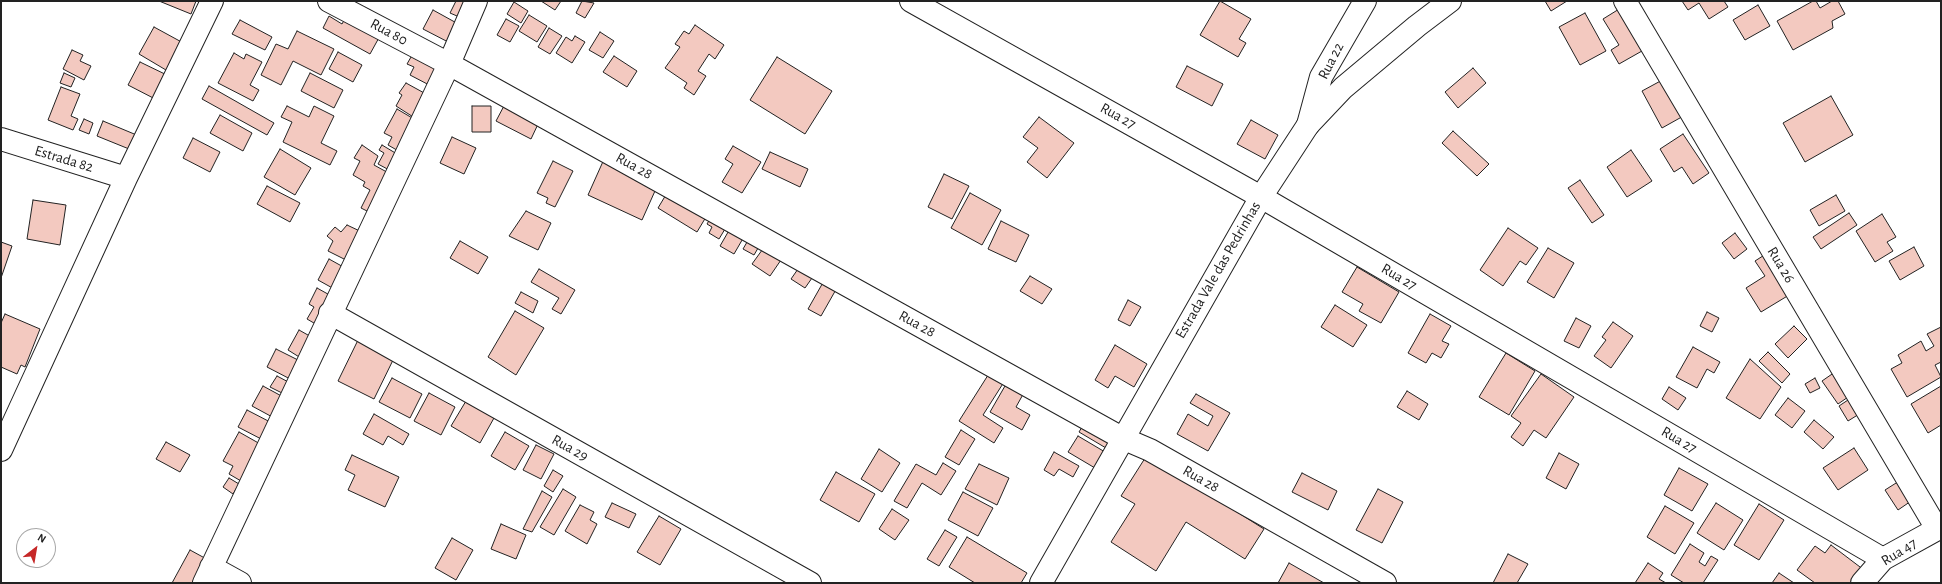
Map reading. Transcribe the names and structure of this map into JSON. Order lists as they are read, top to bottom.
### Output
{
  "streets": {
    "street": [
      "Rua 80",
      "Rua 22",
      "Rua 27",
      "Estrada 82",
      "Rua 28",
      "Rua 26",
      "Estrada Vale das Pedrinhas",
      "Rua 29",
      "Rua 47"
    ]
  },
  "crossings": [
    ["Rua 80", "Rua 28"],
    ["Rua 22", "Estrada Vale das Pedrinhas"],
    ["Rua 27", "Estrada Vale das Pedrinhas"],
    ["Rua 27", "Rua 47"],
    ["Rua 28", "Estrada Vale das Pedrinhas"],
    ["Rua 26", "Rua 47"]
  ],
  "north": "top right"
}
